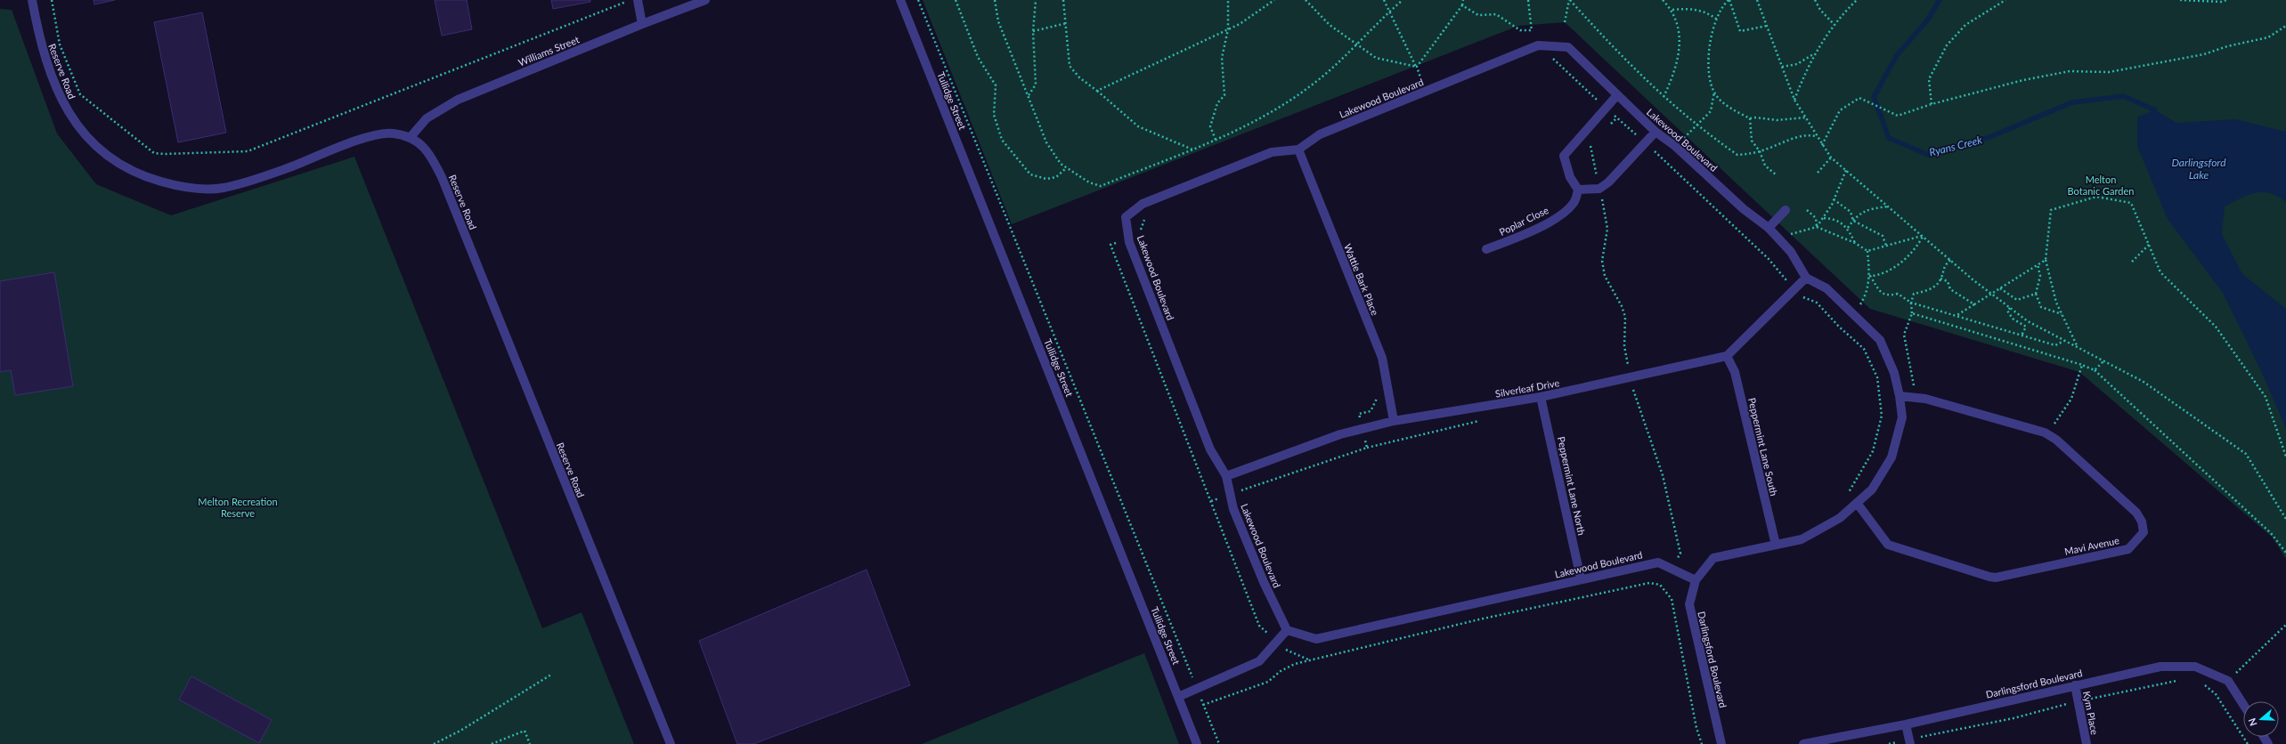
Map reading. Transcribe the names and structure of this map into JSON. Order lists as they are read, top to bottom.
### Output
{
  "streets": {
    "street": [
      "Williams Street",
      "Reserve Road",
      "Lakewood Boulevard",
      "Tullidge Street",
      "Poplar Close",
      "Wattle Bark Place",
      "Silverleaf Drive",
      "Peppermint Lane South",
      "Peppermint Lane North",
      "Mavi Avenue",
      "Darlingsford Boulevard",
      "Kym Place"
    ]
  },
  "crossings": [
    ["Williams Street", "Reserve Road"],
    ["Lakewood Boulevard", "Wattle Bark Place"],
    ["Lakewood Boulevard", "Silverleaf Drive"],
    ["Lakewood Boulevard", "Peppermint Lane North"],
    ["Lakewood Boulevard", "Darlingsford Boulevard"],
    ["Wattle Bark Place", "Silverleaf Drive"],
    ["Silverleaf Drive", "Peppermint Lane South"],
    ["Silverleaf Drive", "Peppermint Lane North"],
    ["Darlingsford Boulevard", "Kym Place"]
  ],
  "water": ["Ryans Creek", "Darlingsford Lake"],
  "parks": ["Melton Botanic Garden", "Melton Recreation Reserve"],
  "north": "left"
}
